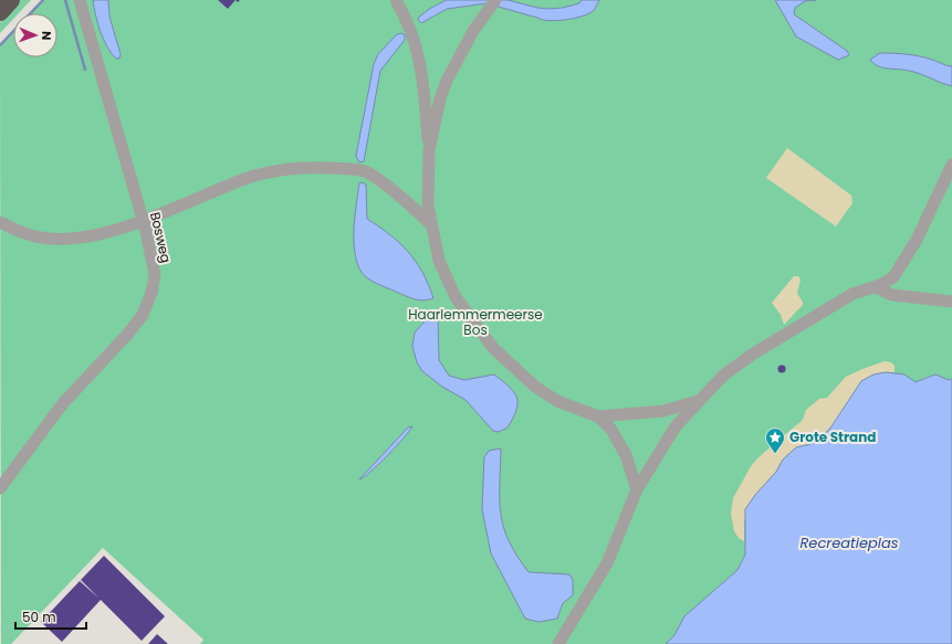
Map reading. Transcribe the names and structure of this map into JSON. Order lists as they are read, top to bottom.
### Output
{
  "streets": {
    "street": ["Bosweg"]
  },
  "water": ["Recreatieplas"],
  "parks": ["Haarlemmermeerse Bos"],
  "places": {
    "place": ["Grote Strand"]
  },
  "scale_bar": "50 m",
  "north": "right"
}
